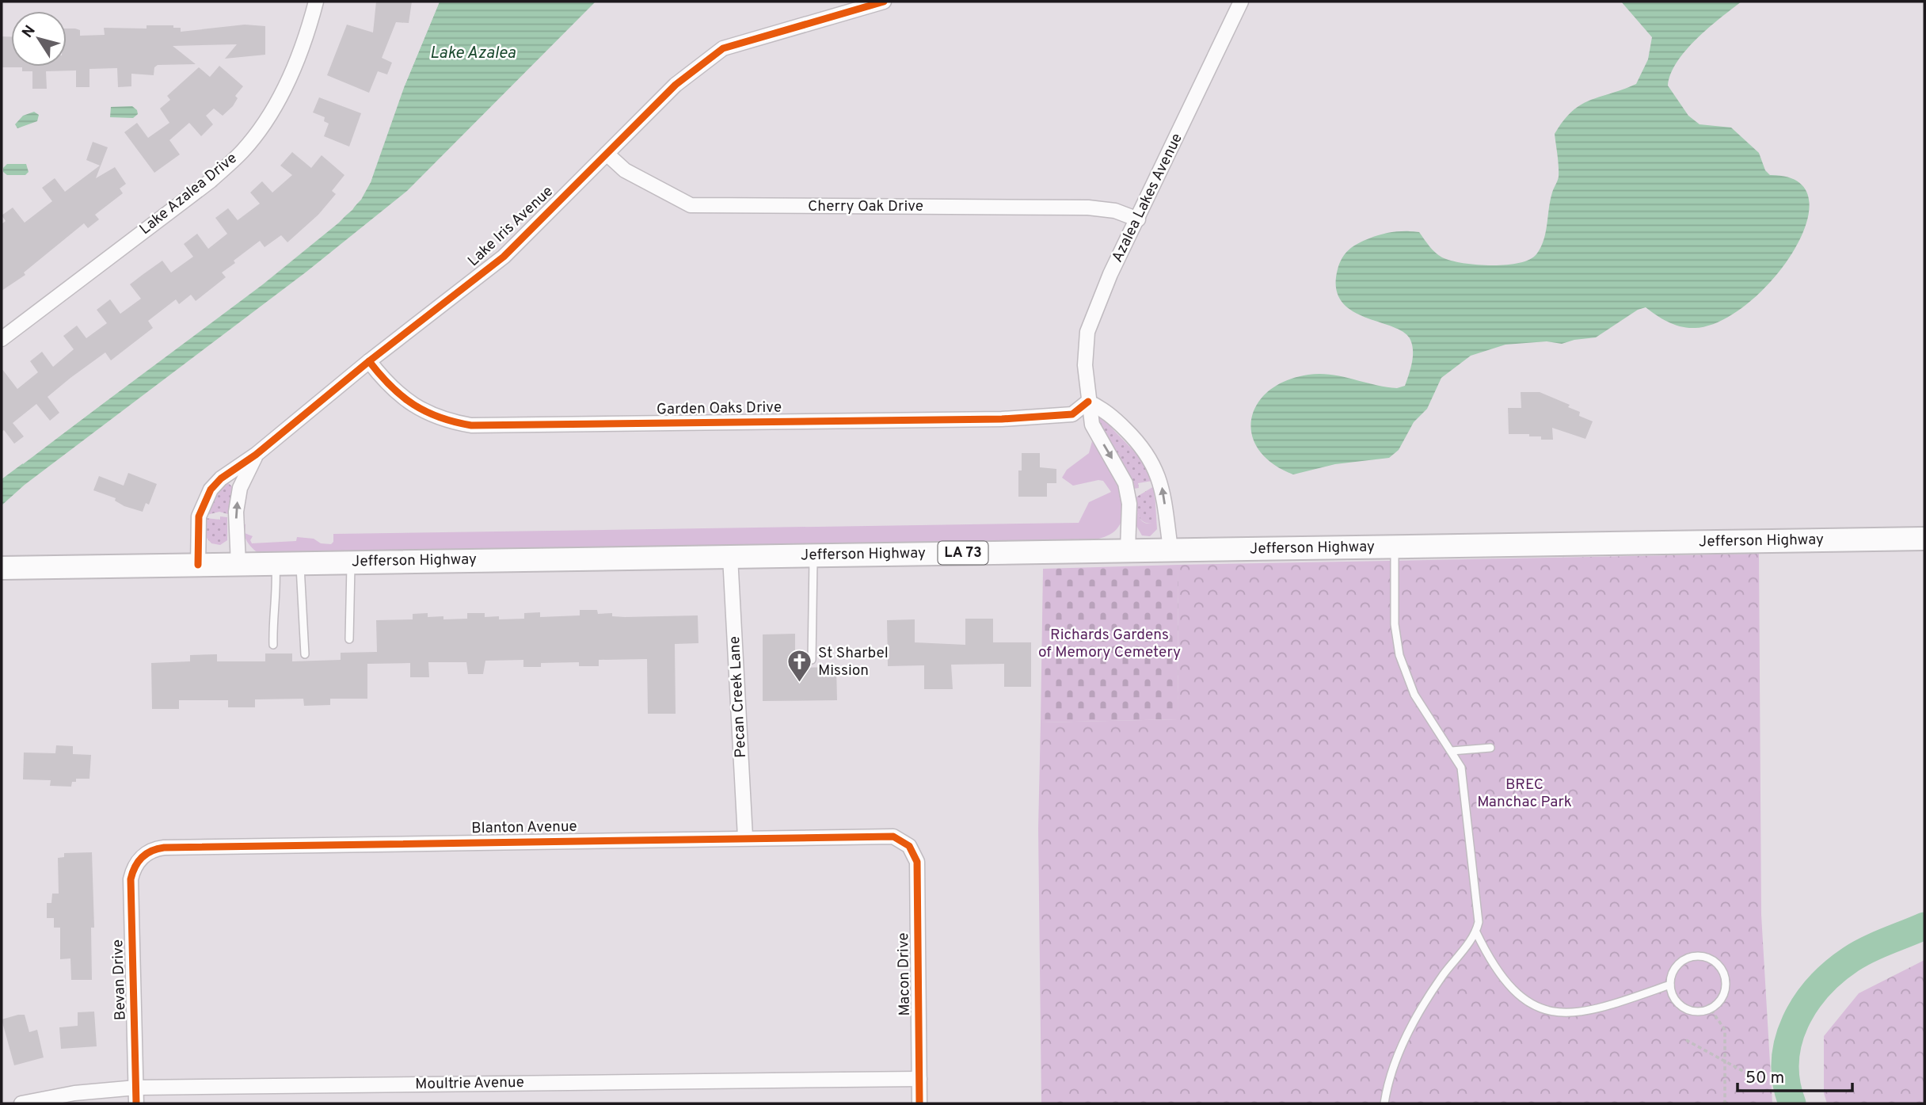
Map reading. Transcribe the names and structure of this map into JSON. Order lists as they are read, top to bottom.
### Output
{
  "streets": {
    "main road": ["Jefferson Highway", "LA 73"],
    "street": [
      "Lake Azalea Drive",
      "Azalea Lakes Avenue",
      "Cherry Oak Drive",
      "Lake Iris Avenue",
      "Garden Oaks Drive",
      "Pecan Creek Lane",
      "Blanton Avenue",
      "Macon Drive",
      "Bevan Drive",
      "Moultrie Avenue"
    ]
  },
  "crossings": [
    ["Azalea Lakes Avenue", "Cherry Oak Drive"],
    ["Azalea Lakes Avenue", "Garden Oaks Drive"],
    ["Azalea Lakes Avenue", "Jefferson Highway"],
    ["Cherry Oak Drive", "Lake Iris Avenue"],
    ["Lake Iris Avenue", "Garden Oaks Drive"],
    ["Lake Iris Avenue", "Jefferson Highway"],
    ["Jefferson Highway", "Pecan Creek Lane"],
    ["Pecan Creek Lane", "Blanton Avenue"],
    ["Blanton Avenue", "Macon Drive"],
    ["Blanton Avenue", "Bevan Drive"],
    ["Macon Drive", "Moultrie Avenue"],
    ["Bevan Drive", "Moultrie Avenue"]
  ],
  "water": ["Lake Azalea"],
  "parks": ["Richards Gardens of Memory Cemetery", "BREC Manchac Park"],
  "places": {
    "church": ["St Sharbel Mission"]
  },
  "scale_bar": "50 m",
  "north": "top left"
}
